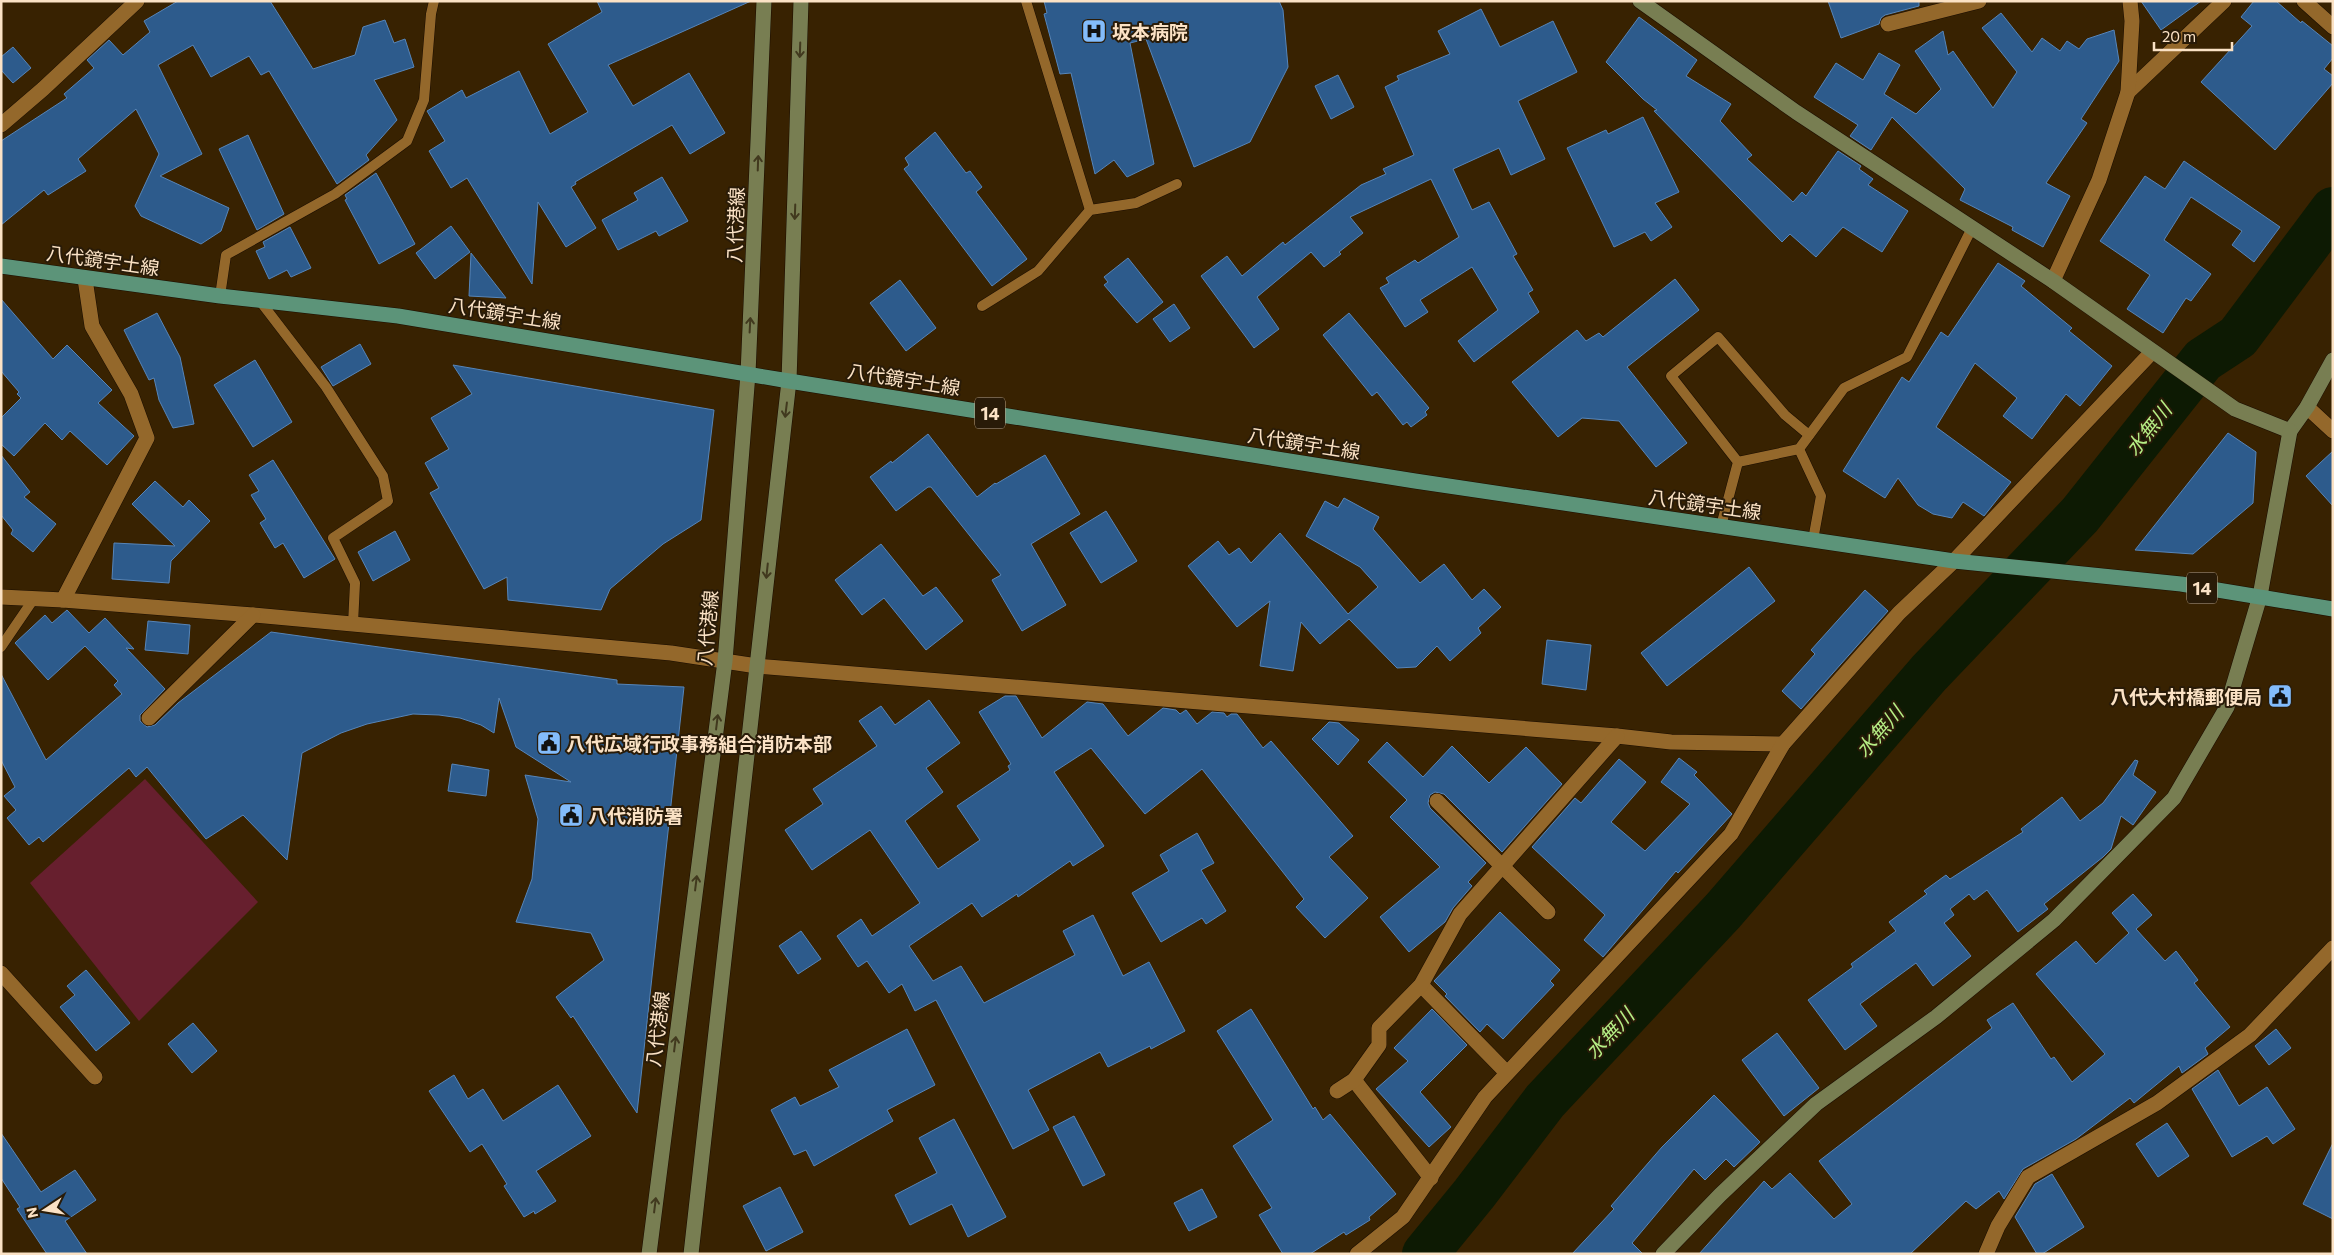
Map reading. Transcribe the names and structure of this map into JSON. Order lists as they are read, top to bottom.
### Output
{
  "streets": {
    "main road": ["八代港線", "八代鏡宇土線", "14"]
  },
  "crossings": [
    ["八代港線", "八代鏡宇土線"],
    ["八代鏡宇土線", "14"]
  ],
  "water": ["水無川"],
  "places": {
    "hospital": ["坂本病院"],
    "public building": ["八代大村橋郵便局", "八代広域行政事務組合消防本部", "八代消防署"]
  },
  "scale_bar": "20 m",
  "north": "left"
}
